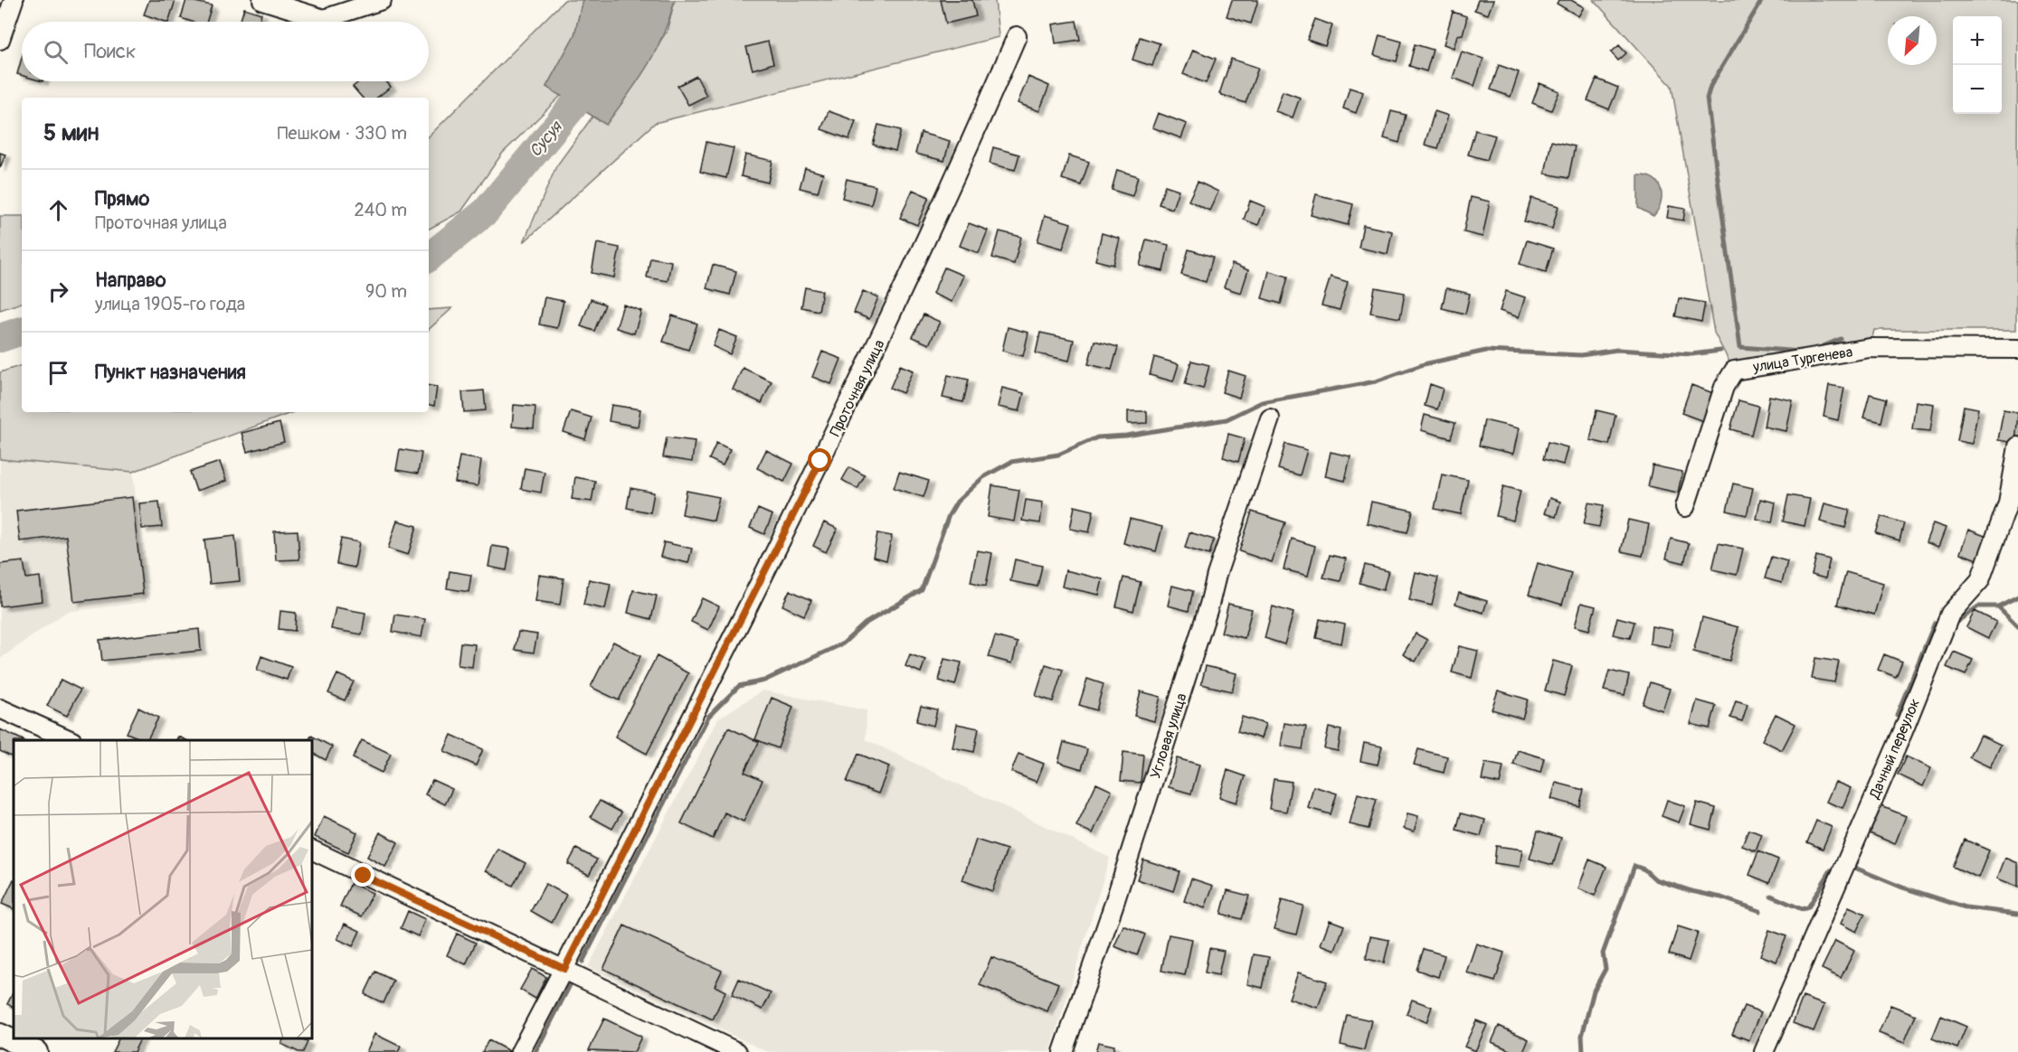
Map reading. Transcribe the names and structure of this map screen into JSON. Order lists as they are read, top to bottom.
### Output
{
  "streets": {
    "street": [
      "улица Тургенева",
      "Проточная улица",
      "Угловая улица",
      "Дачный переулок"
    ]
  },
  "water": ["Сусуя"],
  "north": "bottom left",
  "page": {
    "map_buttons": ["+", "−"],
    "search": "Поиск",
    "heading": ["5 мин", "Пешком · 330 m"],
    "list": [
      ["Прямо", "Проточная улица", "240 m"],
      ["Направо", "улица 1905-го года", "90 m"],
      "Пункт назначения"
    ]
  }
}
